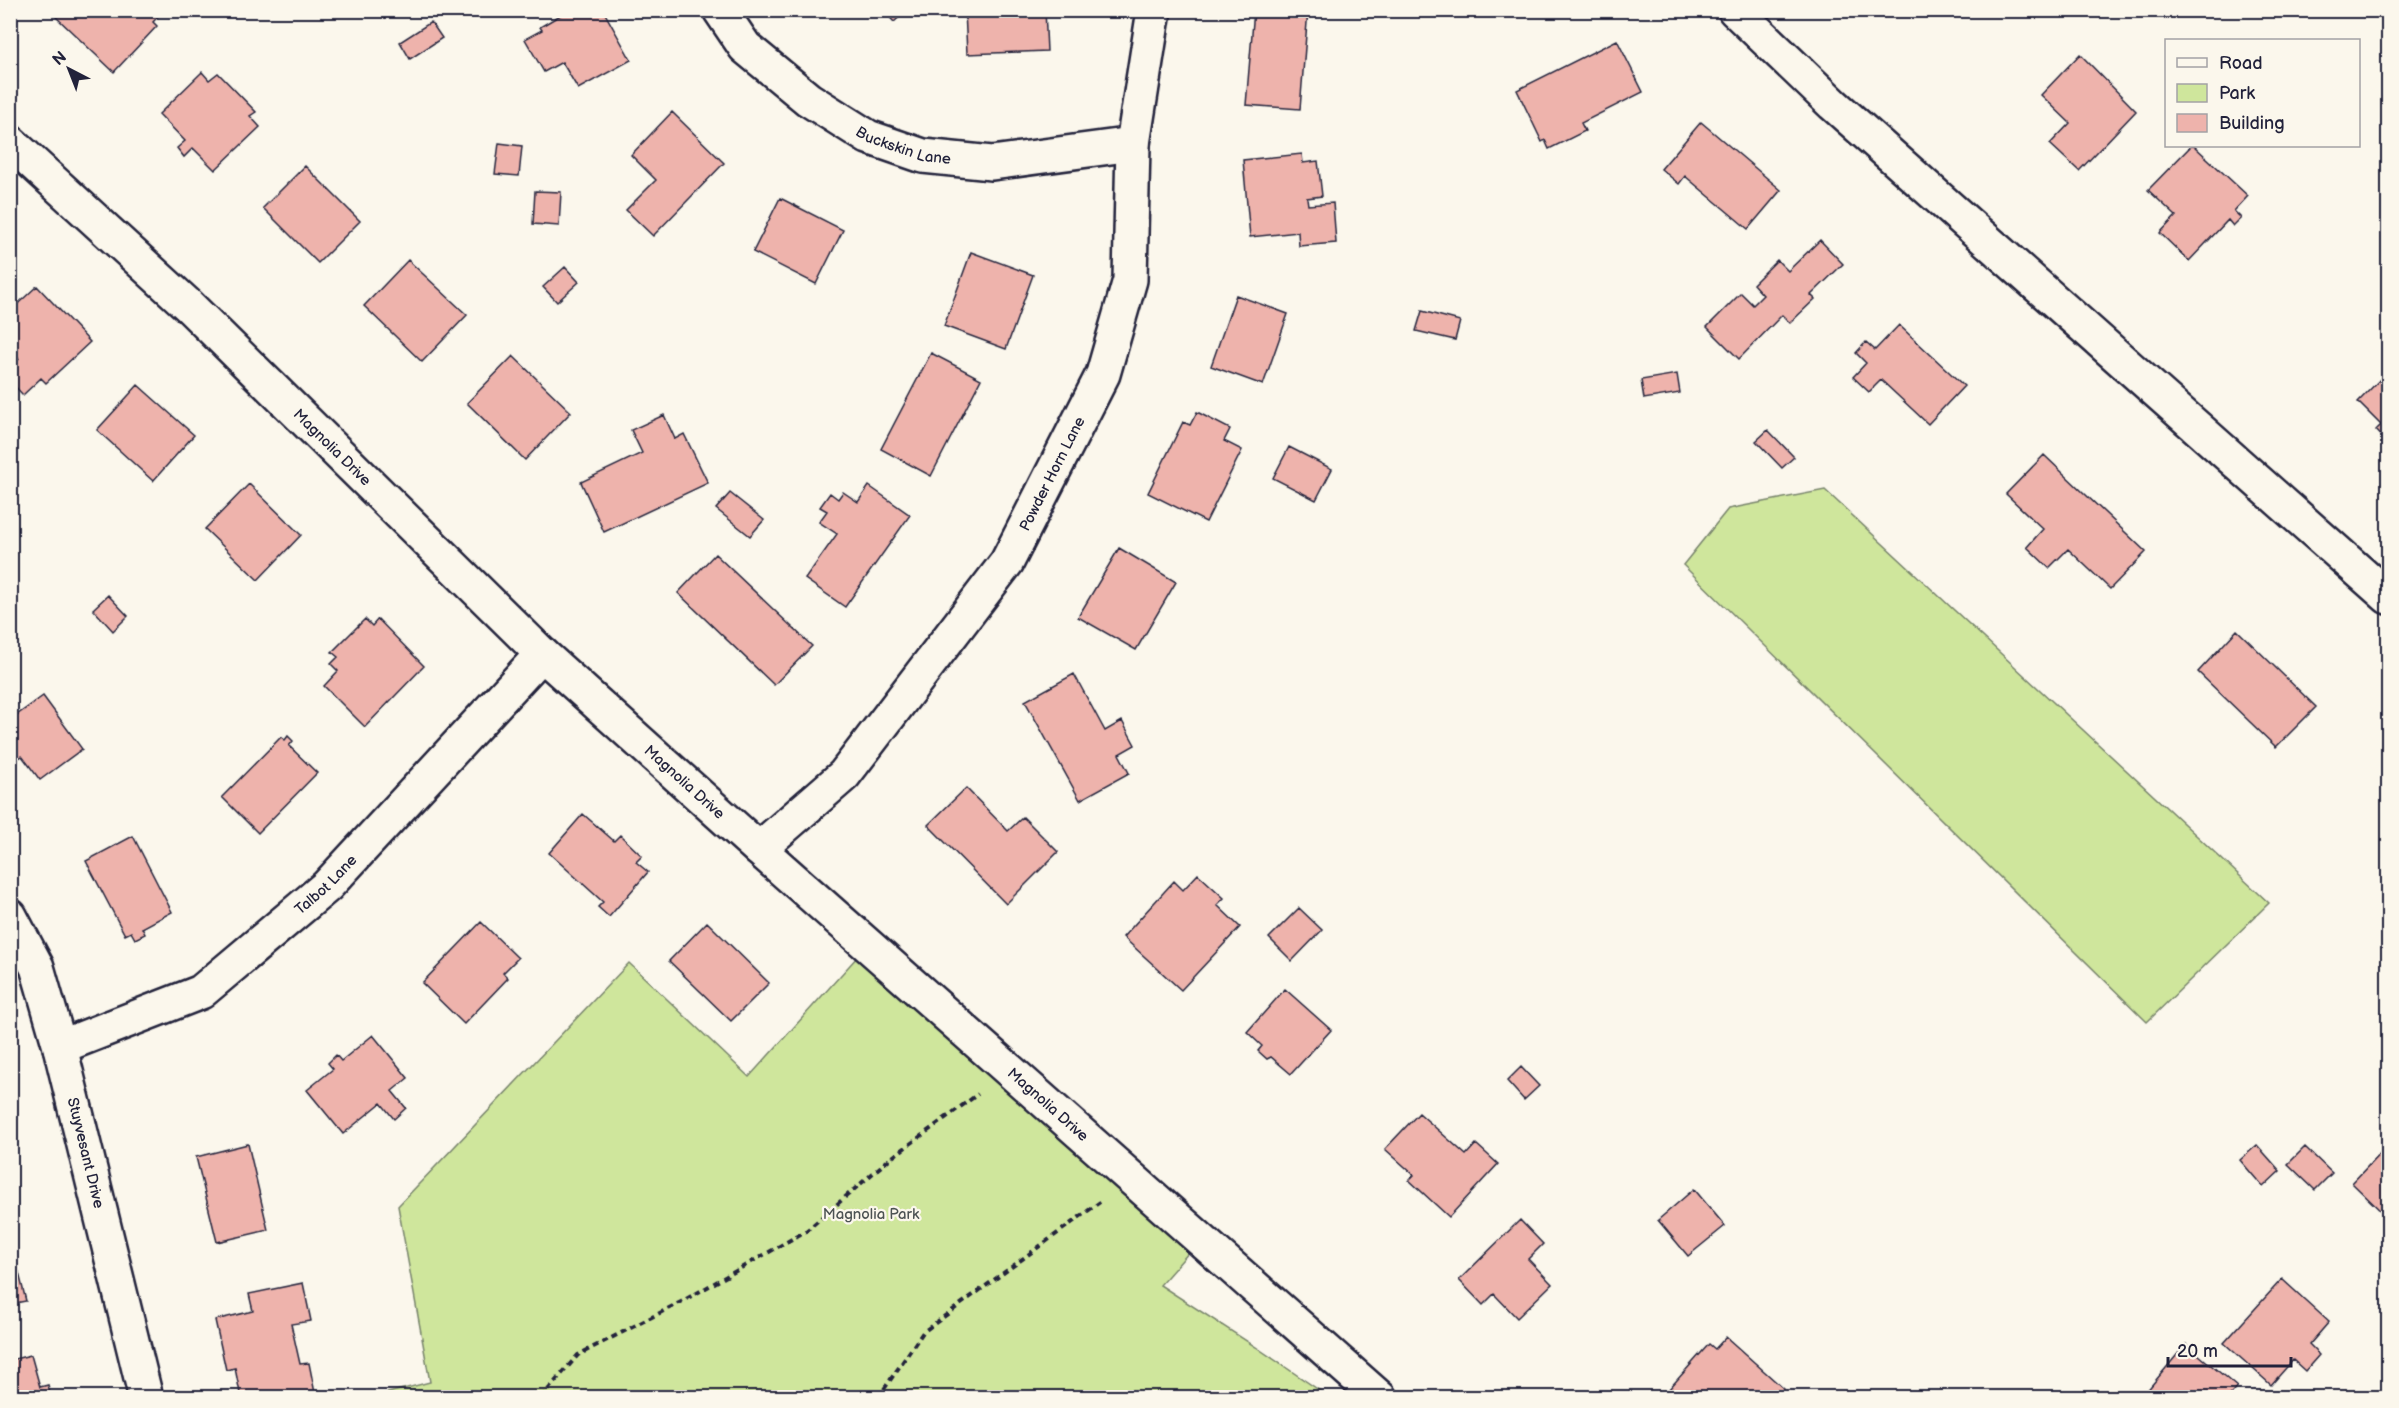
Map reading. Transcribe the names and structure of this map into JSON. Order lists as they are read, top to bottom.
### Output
{
  "streets": {
    "street": [
      "Buckskin Lane",
      "Magnolia Drive",
      "Powder Horn Lane",
      "Talbot Lane",
      "Stuyvesant Drive"
    ]
  },
  "crossings": [
    ["Buckskin Lane", "Powder Horn Lane"],
    ["Magnolia Drive", "Powder Horn Lane"],
    ["Magnolia Drive", "Talbot Lane"],
    ["Talbot Lane", "Stuyvesant Drive"]
  ],
  "parks": ["Magnolia Park"],
  "legend": ["Road", "Park", "Building"],
  "scale_bar": "20 m",
  "north": "top left"
}
